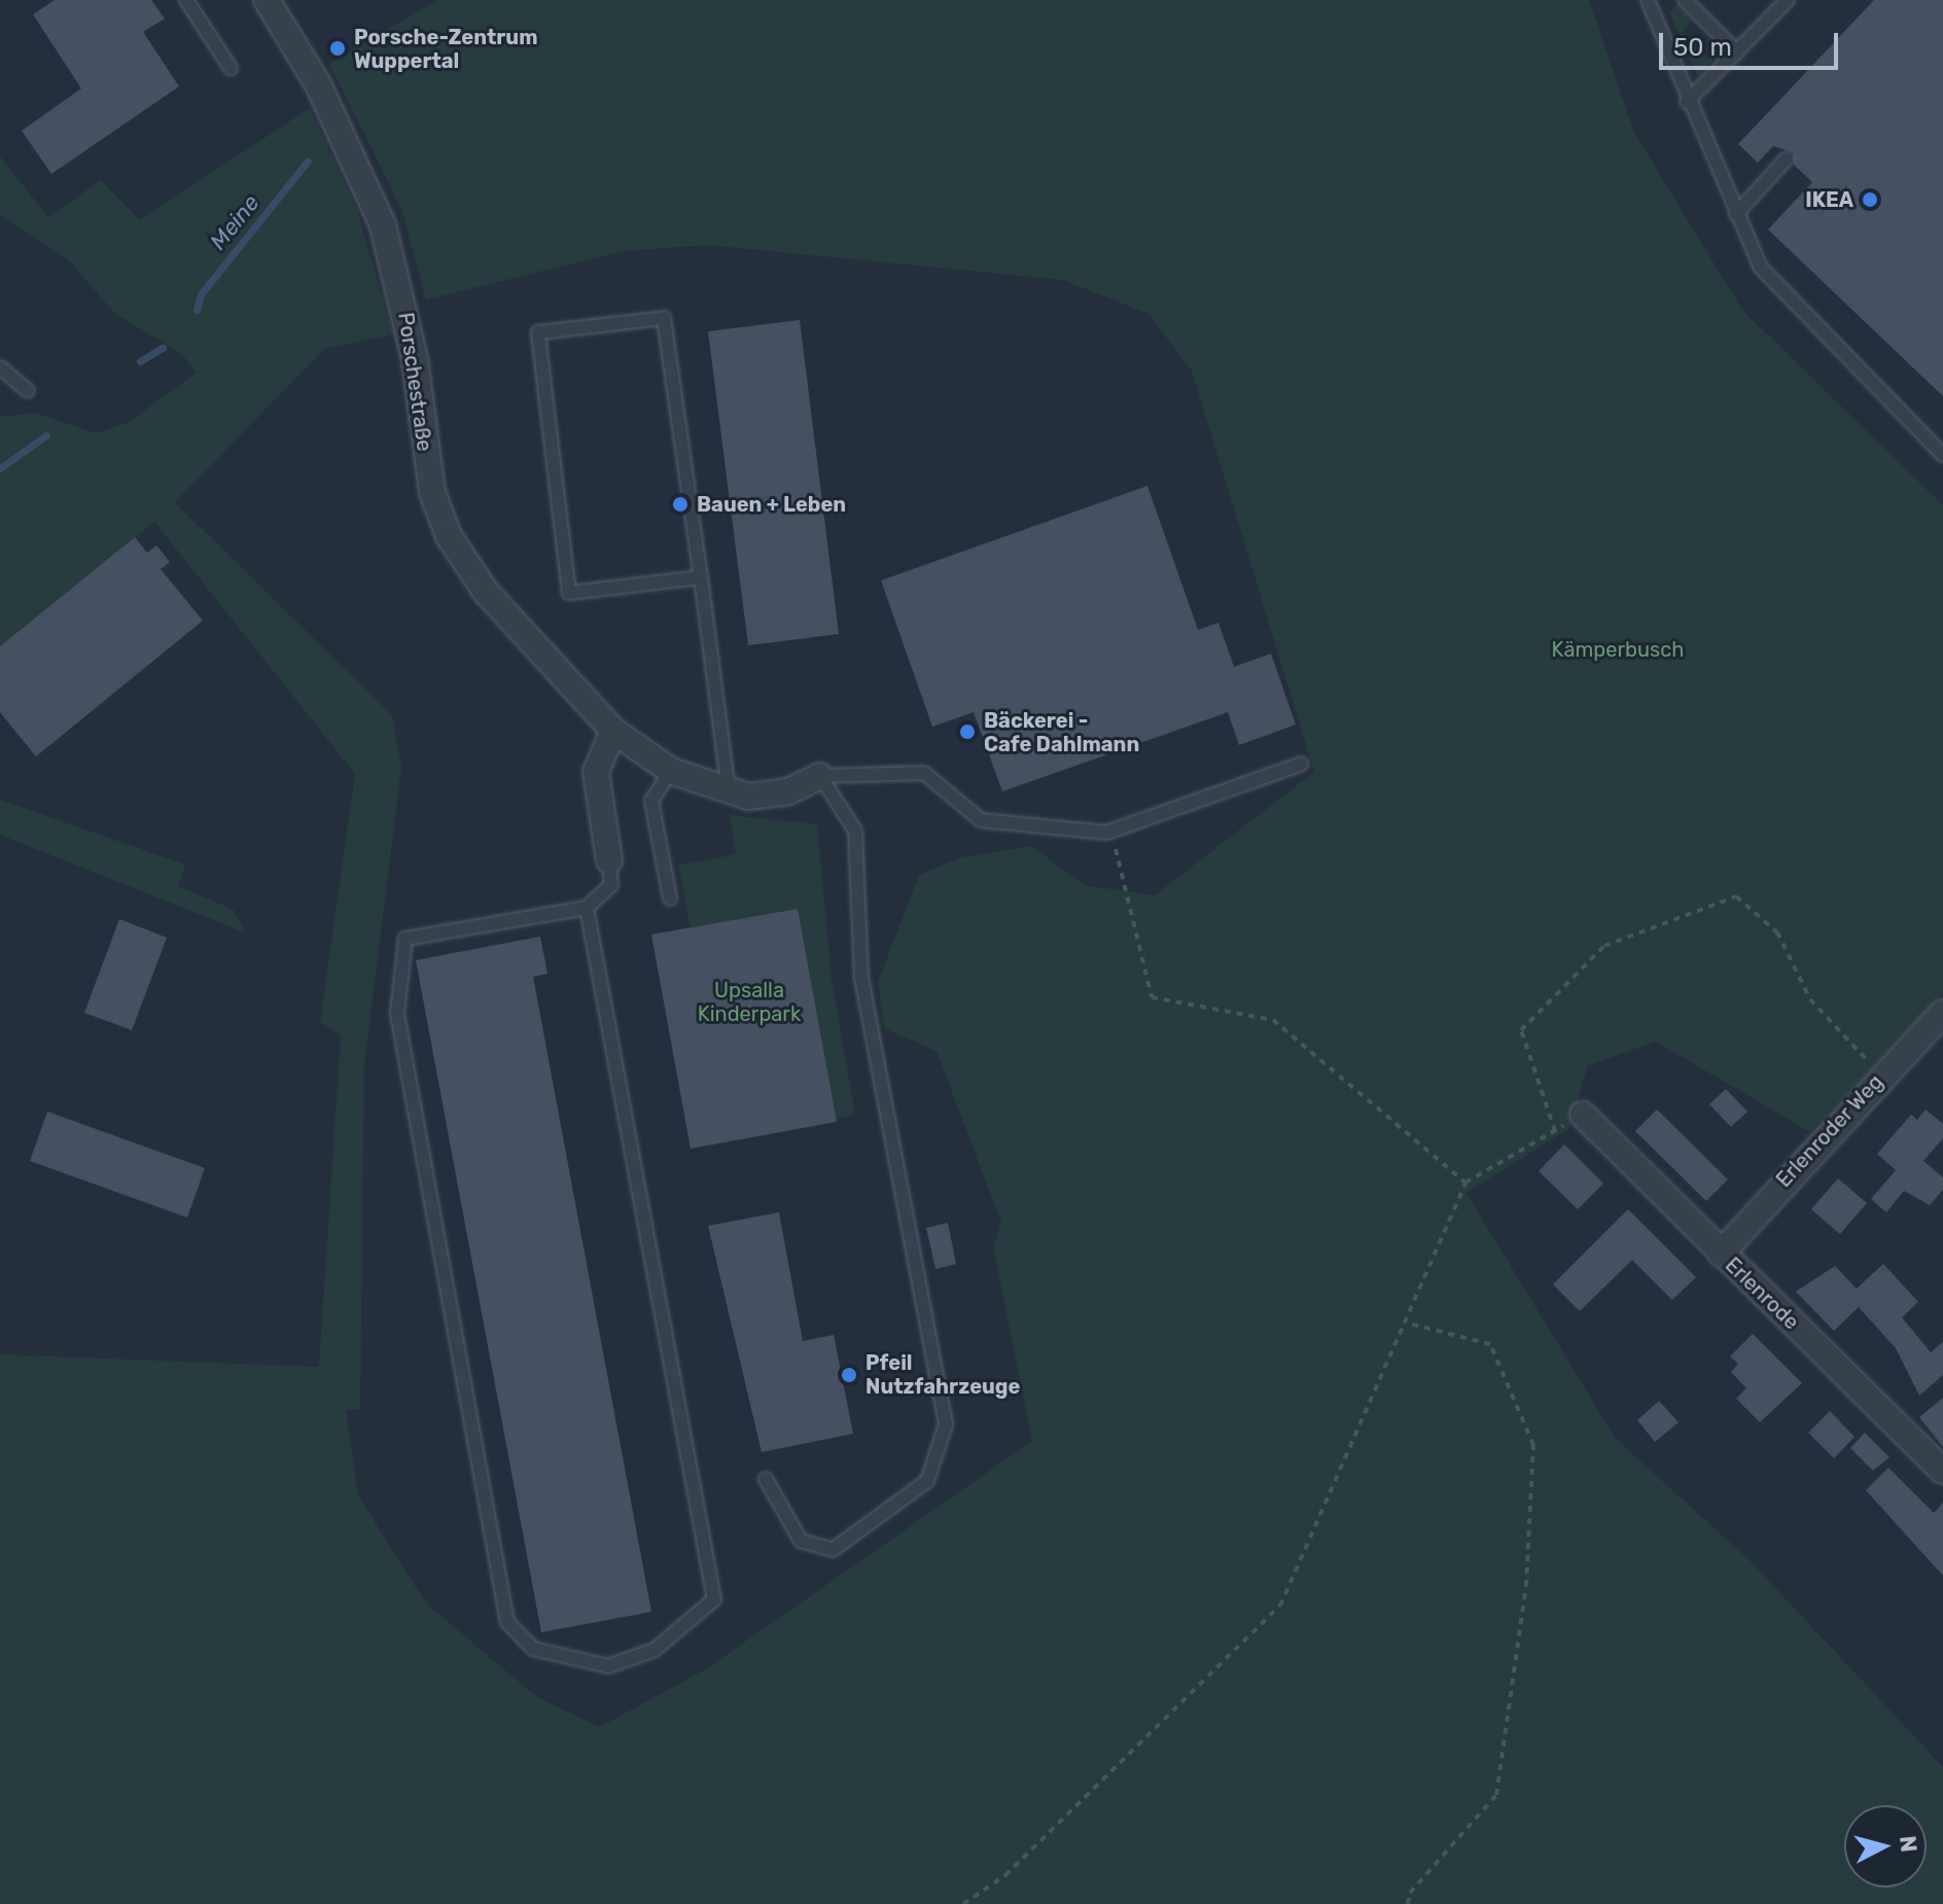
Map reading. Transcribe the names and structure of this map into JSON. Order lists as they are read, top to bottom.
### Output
{
  "streets": {
    "street": ["Porschestraße", "Erlenroder Weg", "Erlenrode"]
  },
  "crossings": [
    ["Erlenroder Weg", "Erlenrode"]
  ],
  "water": ["Meine"],
  "parks": ["Kämperbusch", "Upsalla Kinderpark"],
  "places": [
    "Porsche-Zentrum Wuppertal",
    "IKEA",
    "Bauen + Leben",
    "Bäckerei - Cafe Dahlmann",
    "Pfeil Nutzfahrzeuge"
  ],
  "scale_bar": "50 m",
  "north": "right"
}
